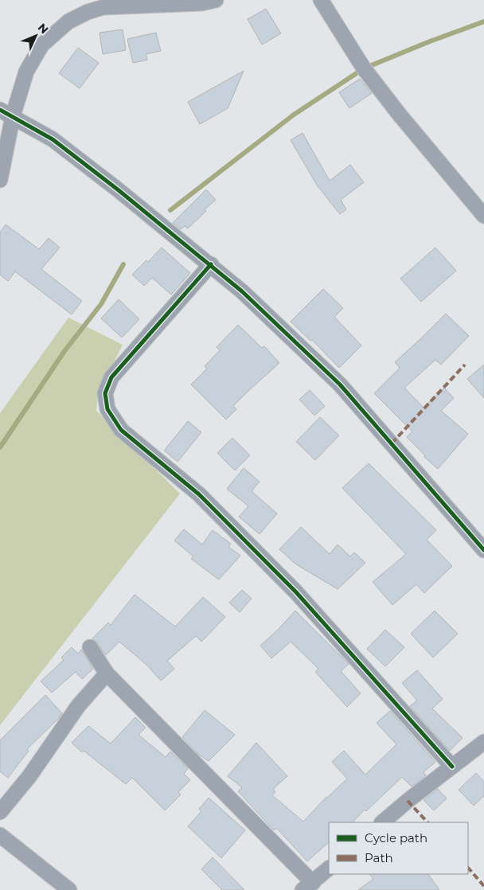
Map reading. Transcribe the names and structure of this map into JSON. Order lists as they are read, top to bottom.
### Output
{
  "legend": ["Cycle path", "Path"],
  "north": "top right"
}
